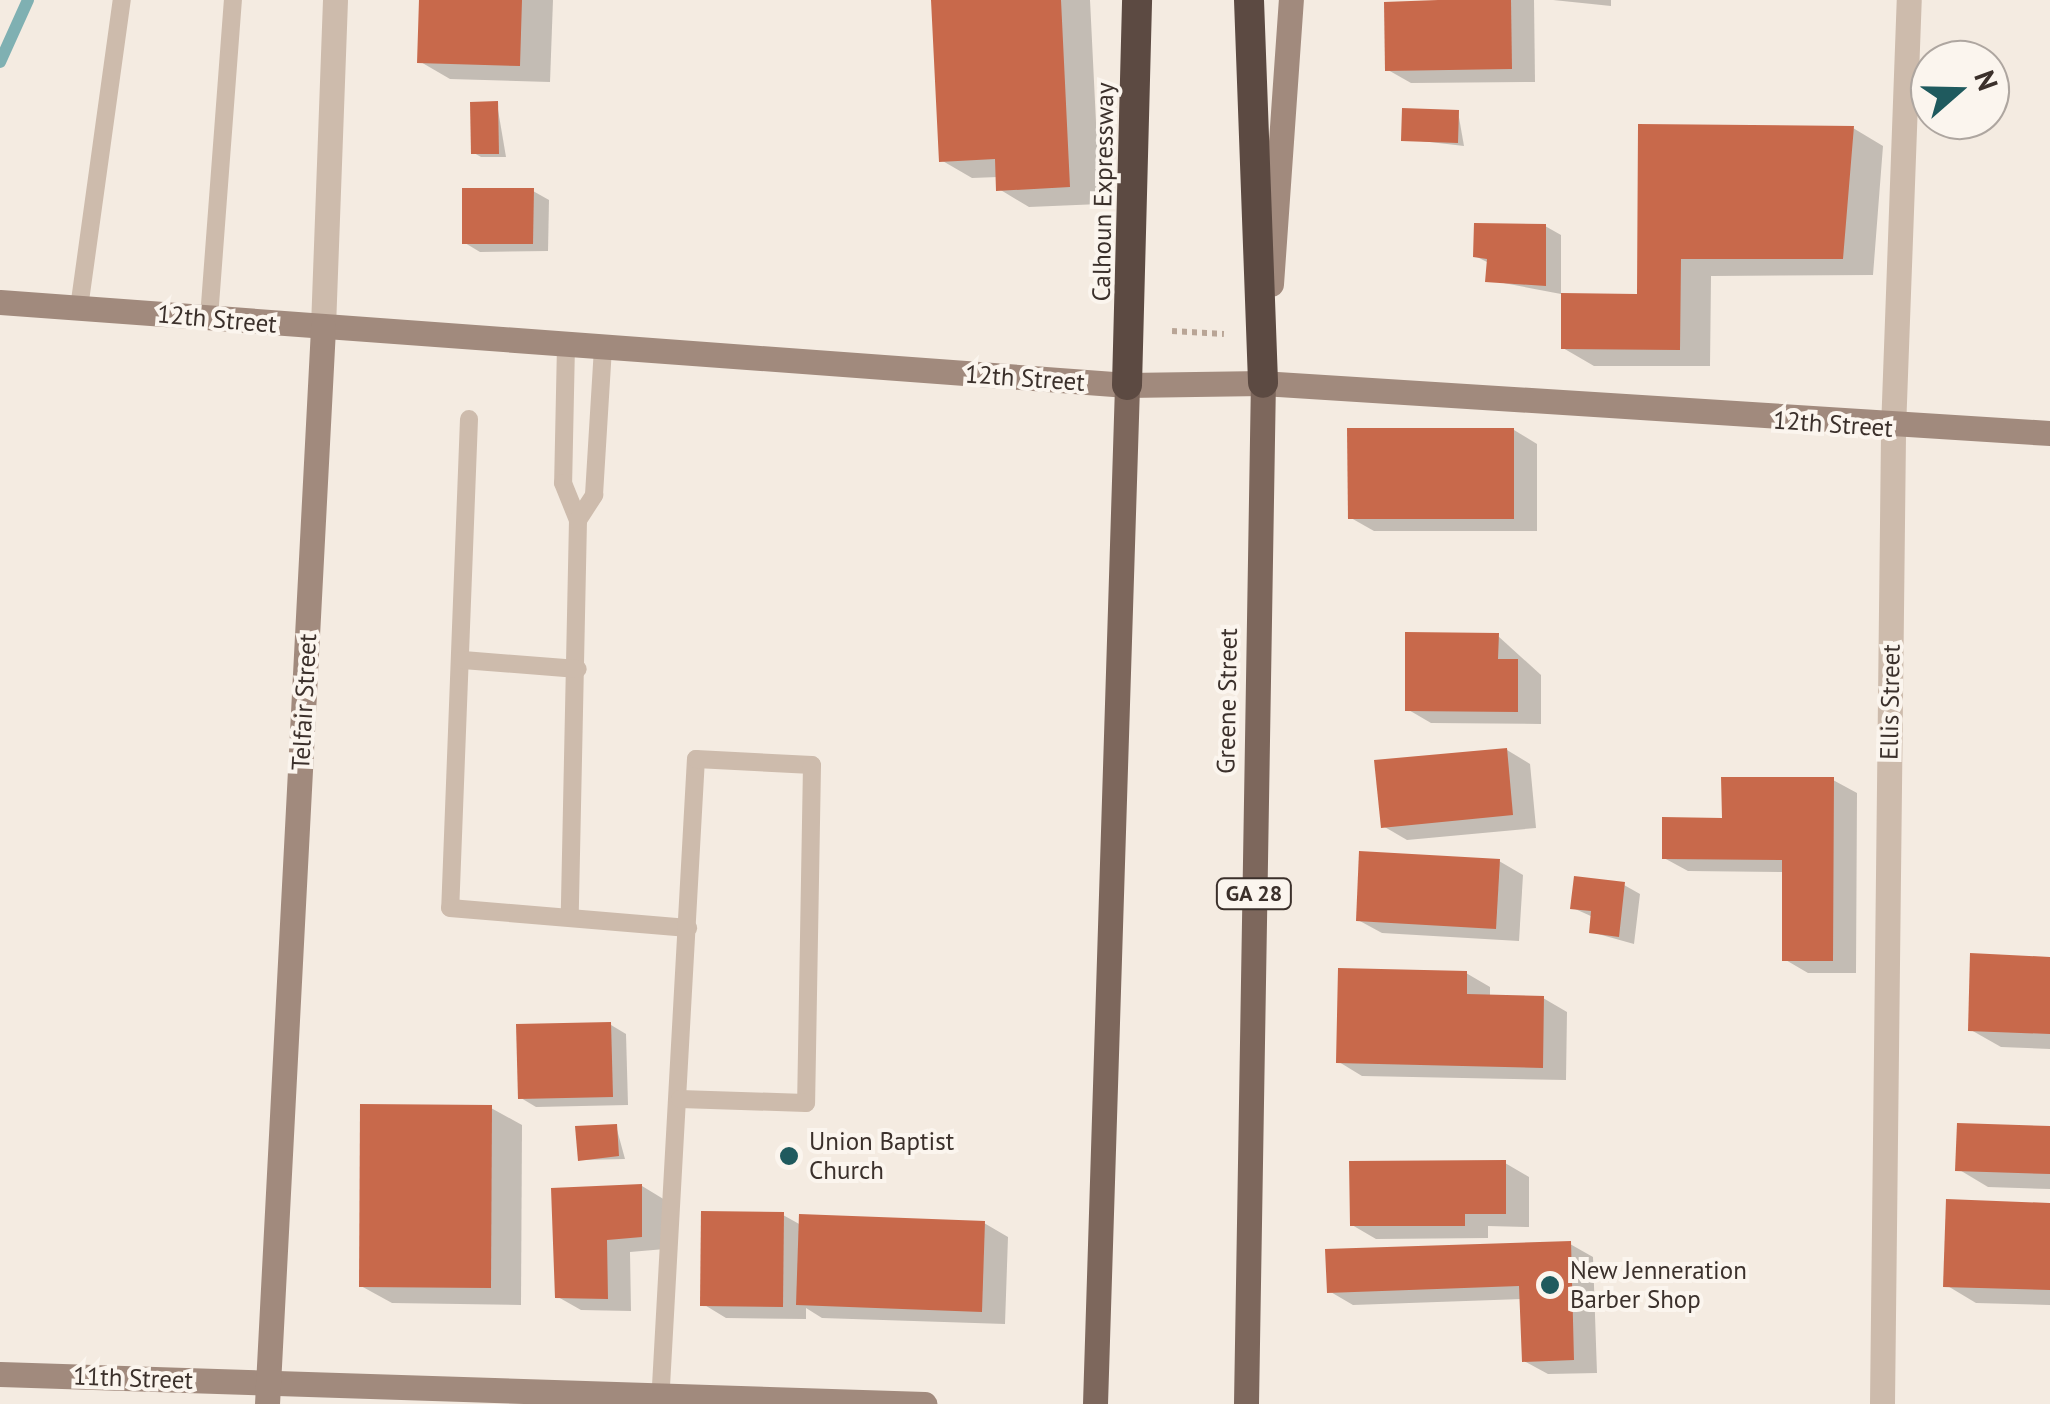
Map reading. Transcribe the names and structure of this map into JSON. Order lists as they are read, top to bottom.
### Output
{
  "streets": {
    "highway": ["Calhoun Expressway", "GA 28"],
    "main road": ["Greene Street"],
    "street": [
      "12th Street",
      "Telfair Street",
      "Ellis Street",
      "11th Street"
    ]
  },
  "crossings": [
    ["Calhoun Expressway", "12th Street"],
    ["12th Street", "Greene Street"],
    ["12th Street", "Telfair Street"],
    ["12th Street", "Ellis Street"],
    ["12th Street", "GA 28"],
    ["Greene Street", "GA 28"],
    ["Telfair Street", "11th Street"]
  ],
  "places": ["Union Baptist Church", "New Jenneration Barber Shop"],
  "north": "right"
}
